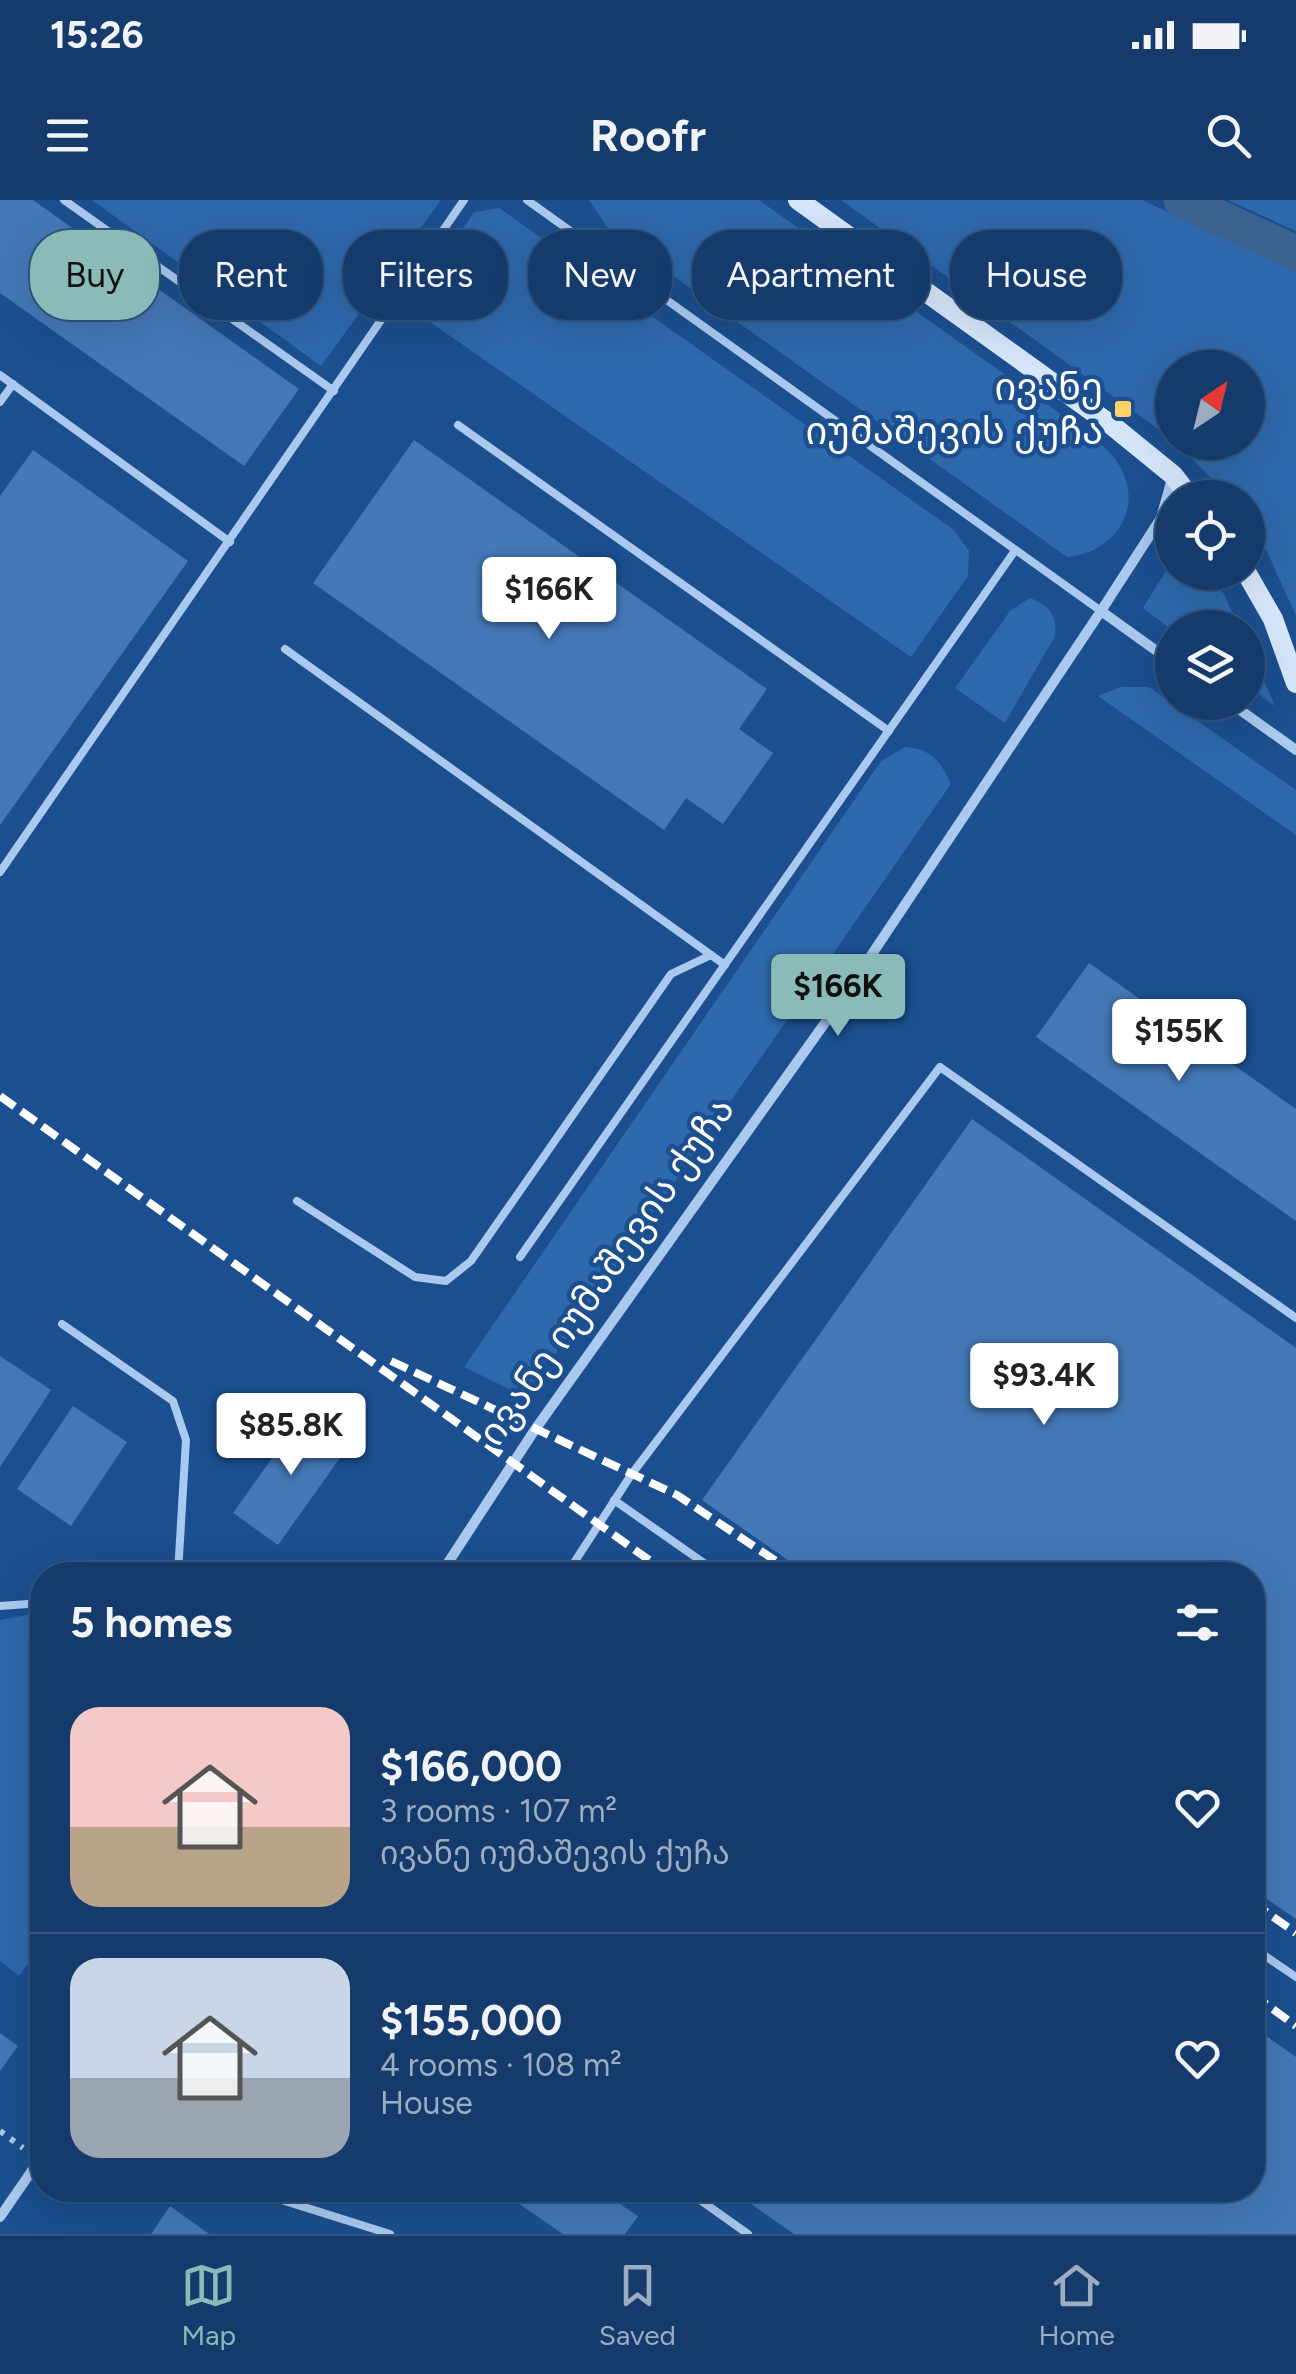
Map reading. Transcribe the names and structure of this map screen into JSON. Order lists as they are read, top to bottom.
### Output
{
  "streets": {
    "street": ["ივანე იუმაშევის ქუჩა"]
  },
  "places": {
    "transit": ["ივანე იუმაშევის ქუჩა"]
  },
  "north": "top right",
  "page": {
    "status": "15:26",
    "header": "Roofr",
    "chip": [
      "Buy",
      "Rent",
      "Filters",
      "New",
      "Apartment",
      "House"
    ],
    "price": [
      "$166K",
      "$166K",
      "$155K",
      "$93.4K",
      "$85.8K"
    ],
    "heading": "5 homes",
    "list": [
      {
        "name": "$166,000",
        "note": "3 rooms · 107 m² · ივანე იუმაშევის ქუჩა"
      },
      {
        "name": "$155,000",
        "note": "4 rooms · 108 m² · House"
      }
    ],
    "tabs": ["Map", "Saved", "Home"]
  }
}
